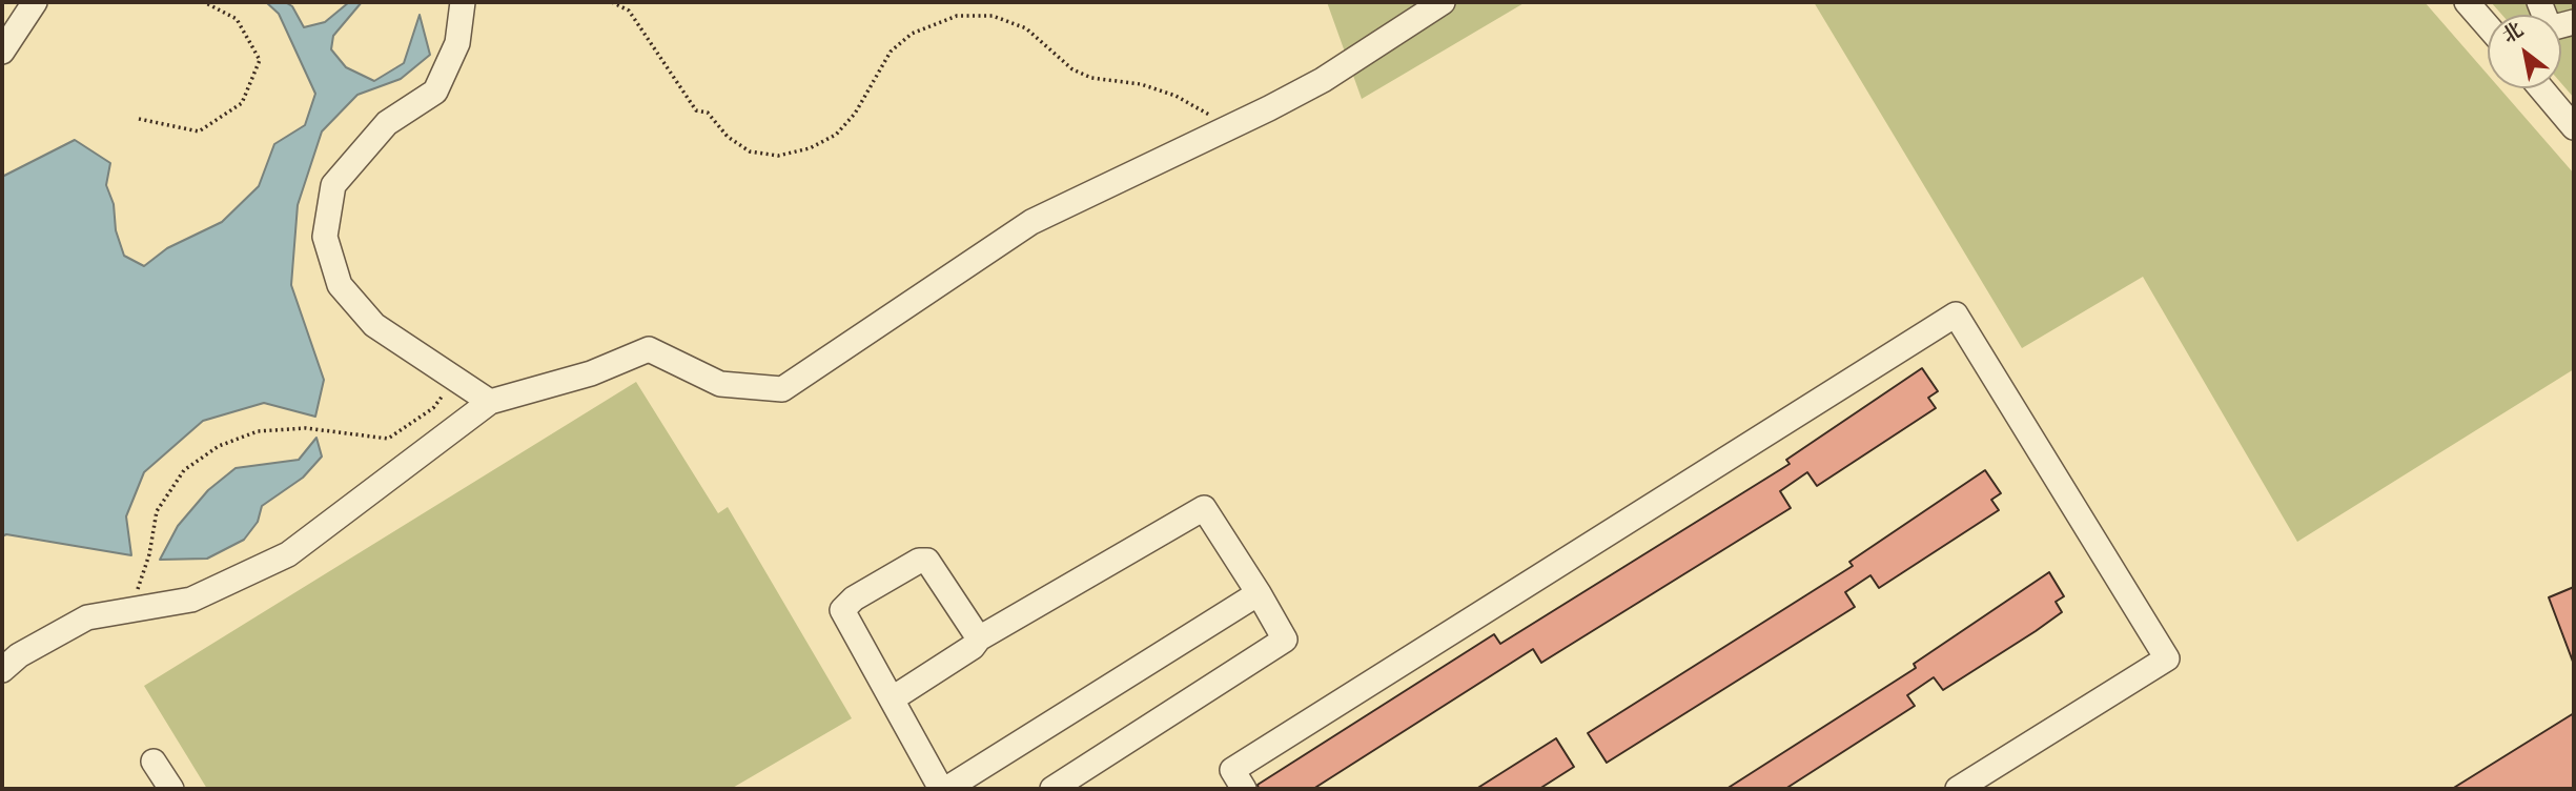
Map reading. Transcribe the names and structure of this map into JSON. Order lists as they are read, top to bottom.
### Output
{
  "north": "top left"
}
